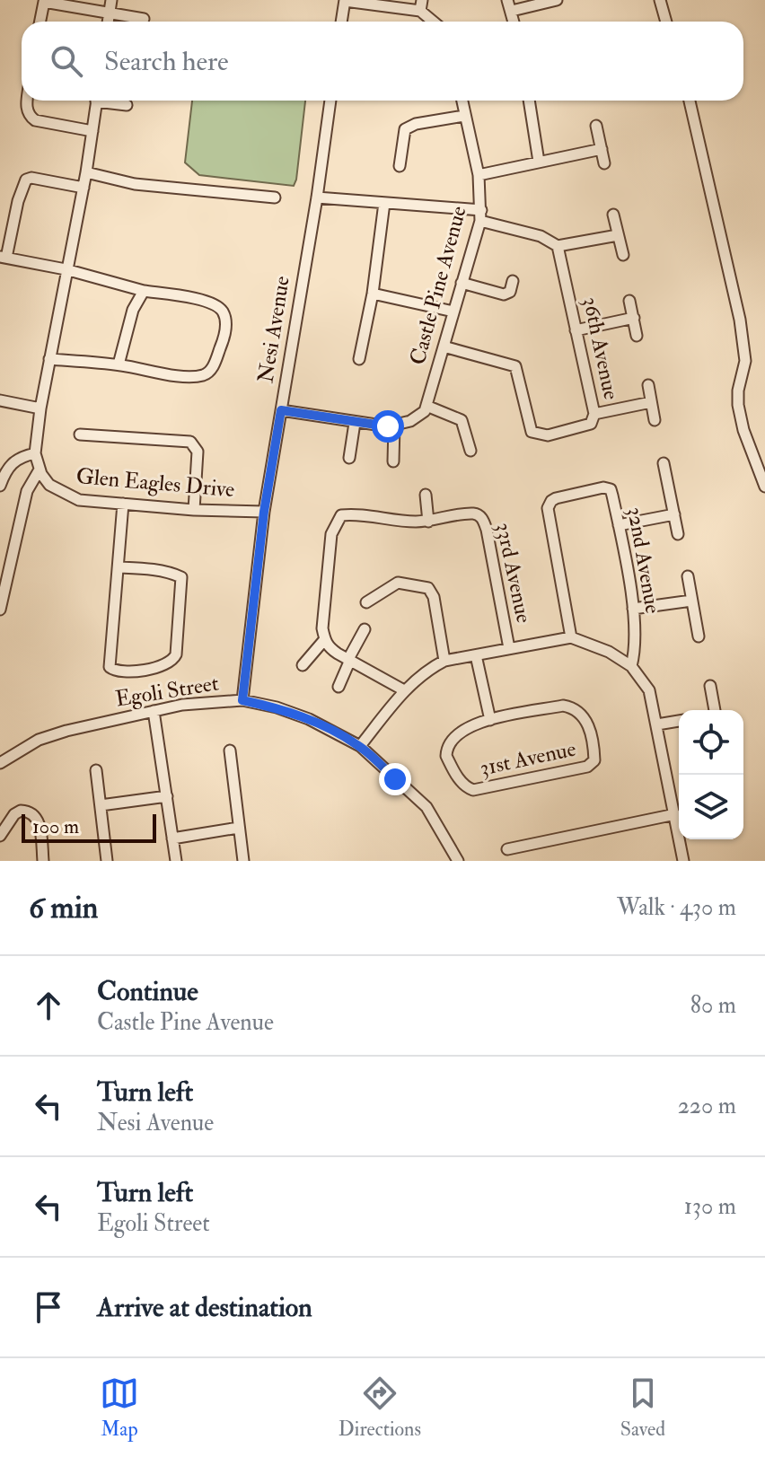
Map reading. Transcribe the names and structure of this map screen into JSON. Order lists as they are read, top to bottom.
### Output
{
  "streets": {
    "street": [
      "Castle Pine Avenue",
      "Nesi Avenue",
      "36th Avenue",
      "Glen Eagles Drive",
      "32nd Avenue",
      "33rd Avenue",
      "Egoli Street",
      "31st Avenue"
    ]
  },
  "crossings": [
    ["Castle Pine Avenue", "36th Avenue"],
    ["Nesi Avenue", "Glen Eagles Drive"],
    ["Nesi Avenue", "Egoli Street"]
  ],
  "scale_bar": "100 m",
  "page": {
    "search": "Search here",
    "scale": "100 m",
    "heading": ["6 min", "Walk · 430 m"],
    "list": [
      ["Continue", "Castle Pine Avenue", "80 m"],
      ["Turn left", "Nesi Avenue", "220 m"],
      ["Turn left", "Egoli Street", "130 m"],
      "Arrive at destination"
    ],
    "nav": ["Map", "Directions", "Saved"]
  }
}
